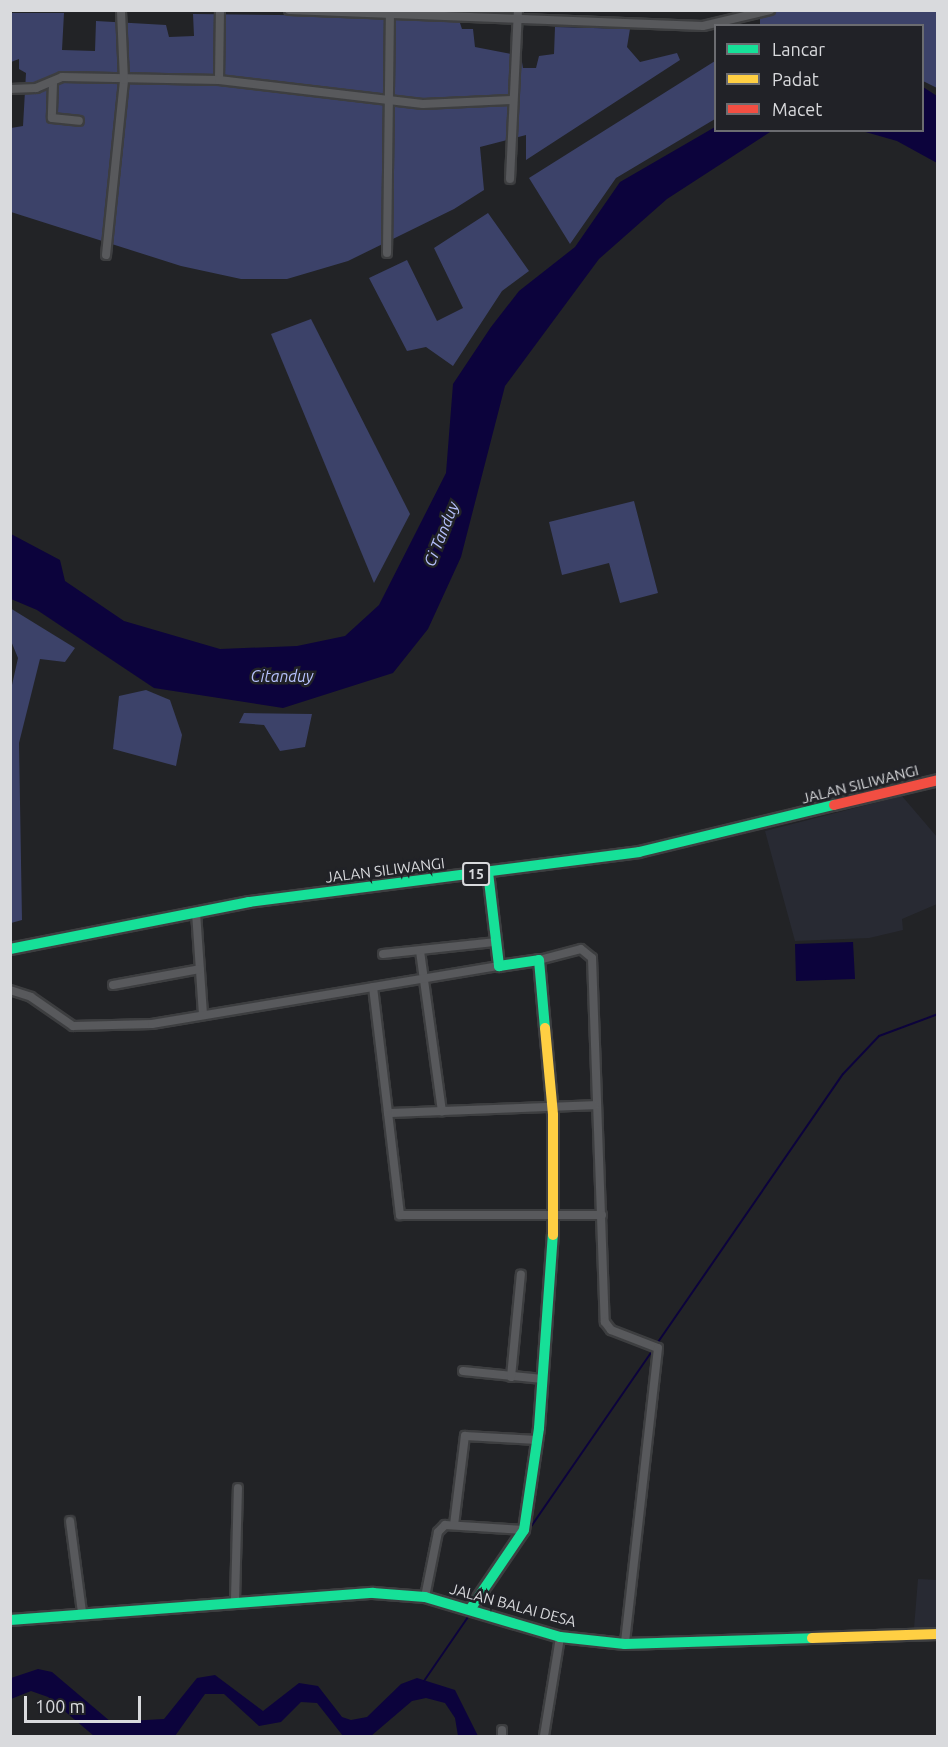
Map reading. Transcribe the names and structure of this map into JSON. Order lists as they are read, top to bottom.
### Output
{
  "streets": {
    "main road": ["JALAN SILIWANGI", "15", "JALAN BALAI DESA"]
  },
  "water": ["Ci Tanduy", "Citanduy"],
  "legend": ["Lancar", "Padat", "Macet"],
  "scale_bar": "100 m"
}
